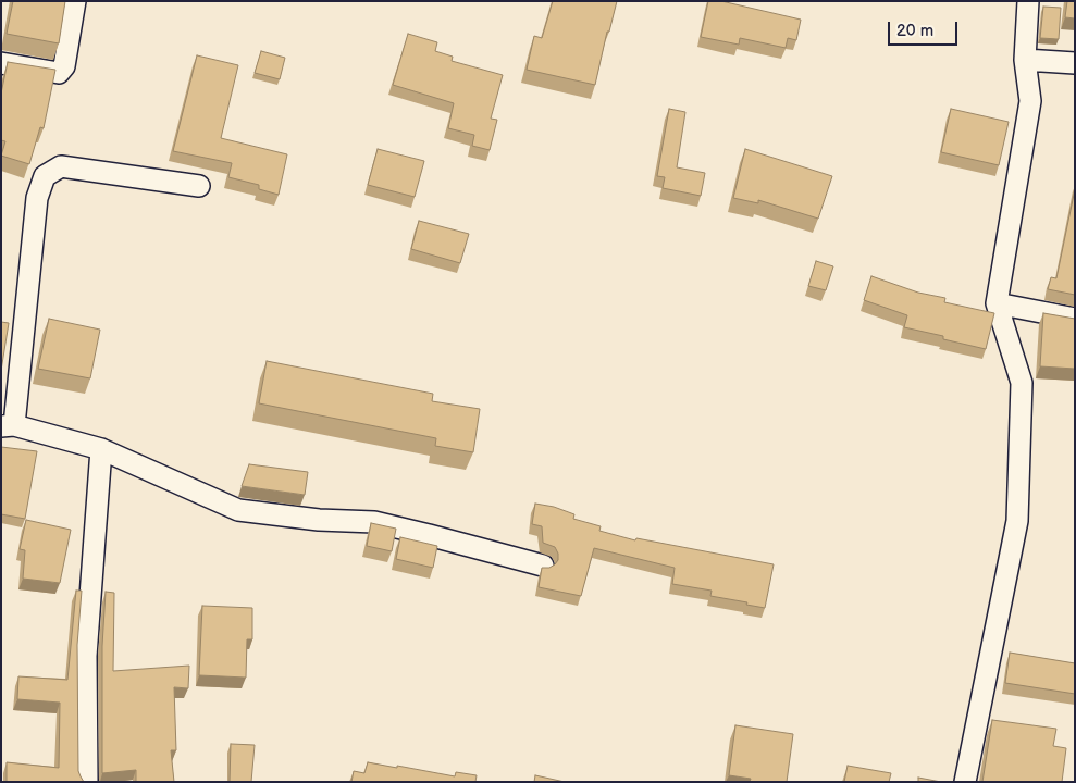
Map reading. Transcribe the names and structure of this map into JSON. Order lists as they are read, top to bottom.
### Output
{
  "scale_bar": "20 m"
}
